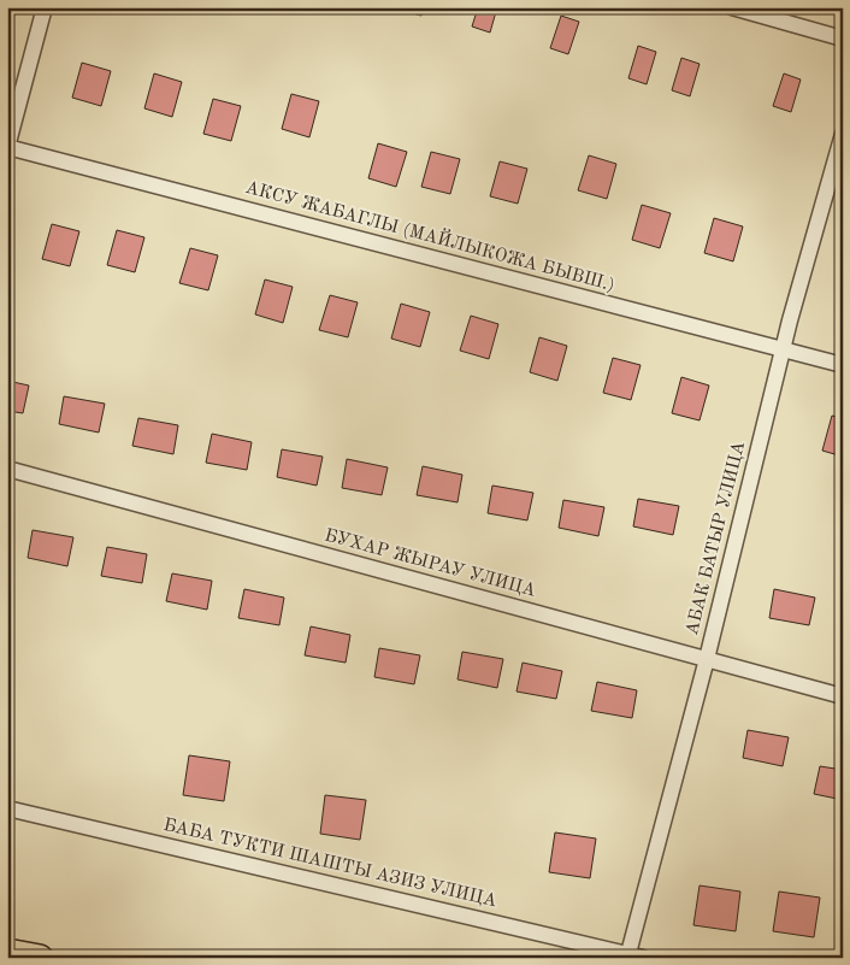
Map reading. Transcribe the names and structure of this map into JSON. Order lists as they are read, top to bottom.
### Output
{
  "streets": {
    "street": [
      "АКСУ ЖАБАГЛЫ (МАЙЛЫКОЖА БЫВШ.)",
      "АБАК БАТЫР УЛИЦА",
      "БУХАР ЖЫРАУ УЛИЦА",
      "БАБА ТУКТИ ШАШТЫ АЗИЗ УЛИЦА"
    ]
  },
  "crossings": [
    ["АКСУ ЖАБАГЛЫ (МАЙЛЫКОЖА БЫВШ.)", "АБАК БАТЫР УЛИЦА"],
    ["АБАК БАТЫР УЛИЦА", "БУХАР ЖЫРАУ УЛИЦА"],
    ["АБАК БАТЫР УЛИЦА", "БАБА ТУКТИ ШАШТЫ АЗИЗ УЛИЦА"]
  ]
}
